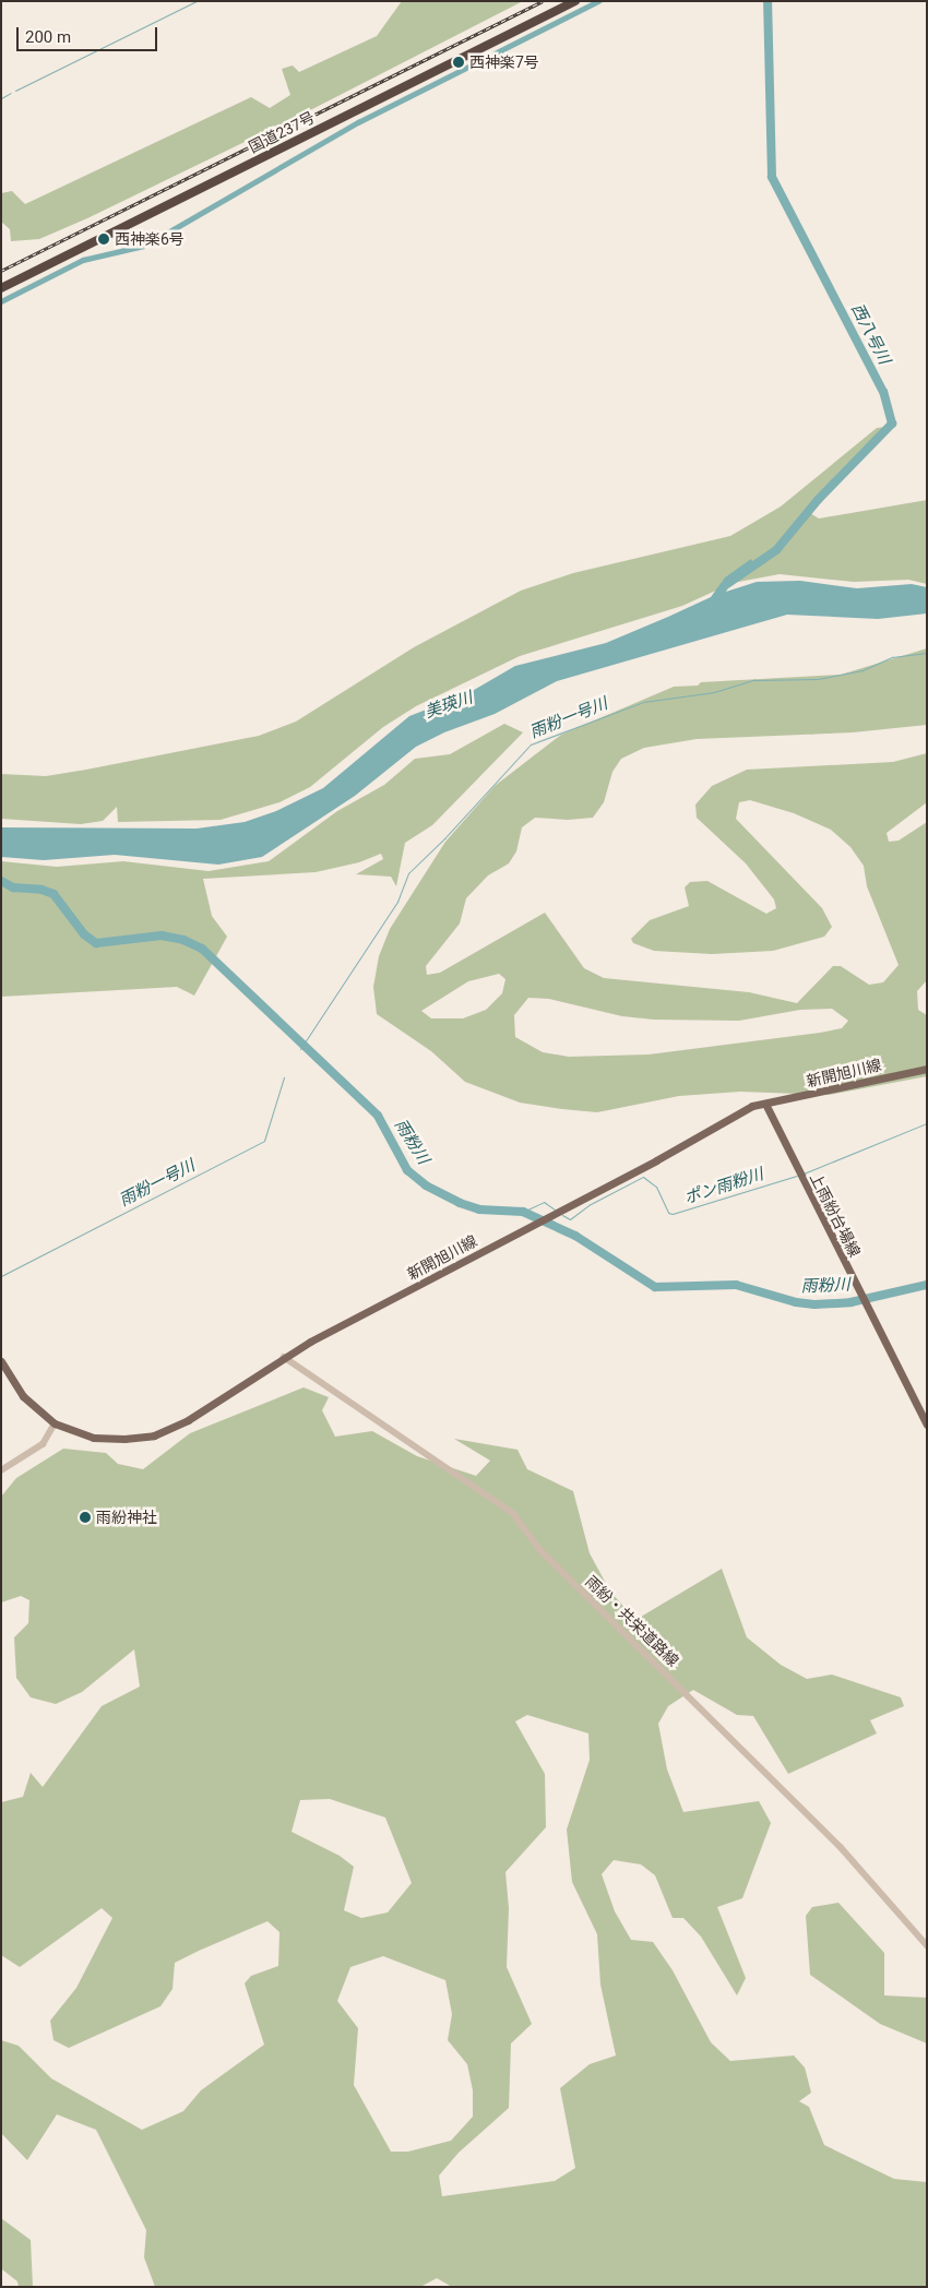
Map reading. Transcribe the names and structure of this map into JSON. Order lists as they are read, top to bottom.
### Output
{
  "streets": {
    "highway": ["国道237号"],
    "main road": ["新開旭川線", "上雨紛台場線"],
    "street": ["雨紛・共栄道路線"]
  },
  "crossings": [
    ["新開旭川線", "上雨紛台場線"],
    ["新開旭川線", "雨紛・共栄道路線"]
  ],
  "water": [
    "西八号川",
    "美瑛川",
    "雨粉一号川",
    "雨粉川",
    "ポン雨粉川"
  ],
  "places": ["西神楽7号", "西神楽6号", "雨紛神社"],
  "scale_bar": "200 m"
}
